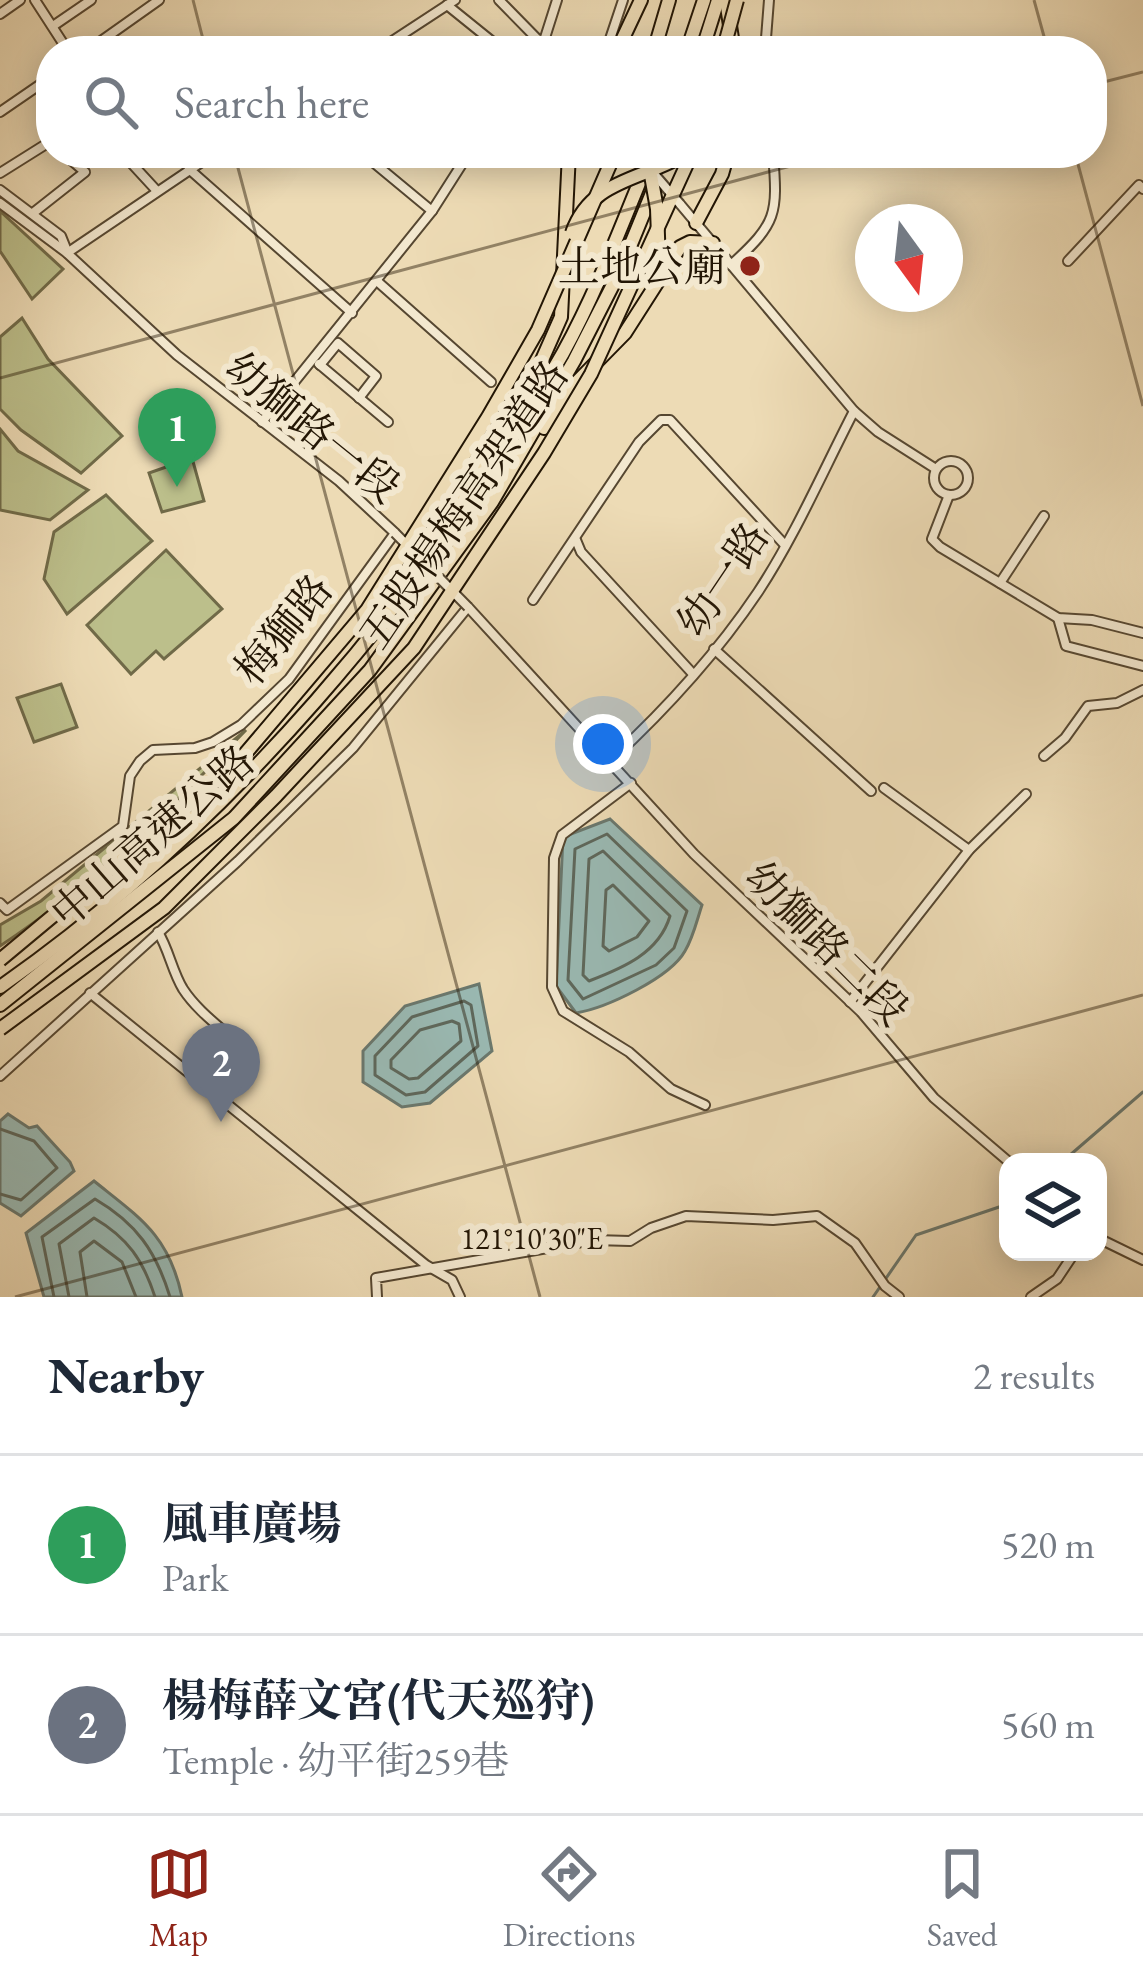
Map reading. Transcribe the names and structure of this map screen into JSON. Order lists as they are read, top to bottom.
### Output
{
  "streets": {
    "highway": ["五股楊梅高架道路", "中山高速公路"],
    "street": [
      "幼獅路一段",
      "幼一路",
      "梅獅路",
      "幼獅路二段"
    ]
  },
  "crossings": [
    ["幼獅路一段", "幼一路"],
    ["幼獅路一段", "梅獅路"],
    ["幼獅路一段", "幼獅路二段"],
    ["幼一路", "幼獅路二段"]
  ],
  "places": ["土地公廟"],
  "north": "bottom",
  "page": {
    "search": "Search here",
    "pins": ["1", "2"],
    "heading": ["Nearby", "2 results"],
    "list": [
      {
        "mark": "1",
        "name": "風車廣場",
        "note": "Park",
        "value": "520 m"
      },
      {
        "mark": "2",
        "name": "楊梅薛文宮(代天巡狩)",
        "note": "Temple · 幼平街259巷",
        "value": "560 m"
      }
    ],
    "nav": ["Map", "Directions", "Saved"]
  },
  "coordinates": ["121°10'30\"E"]
}
